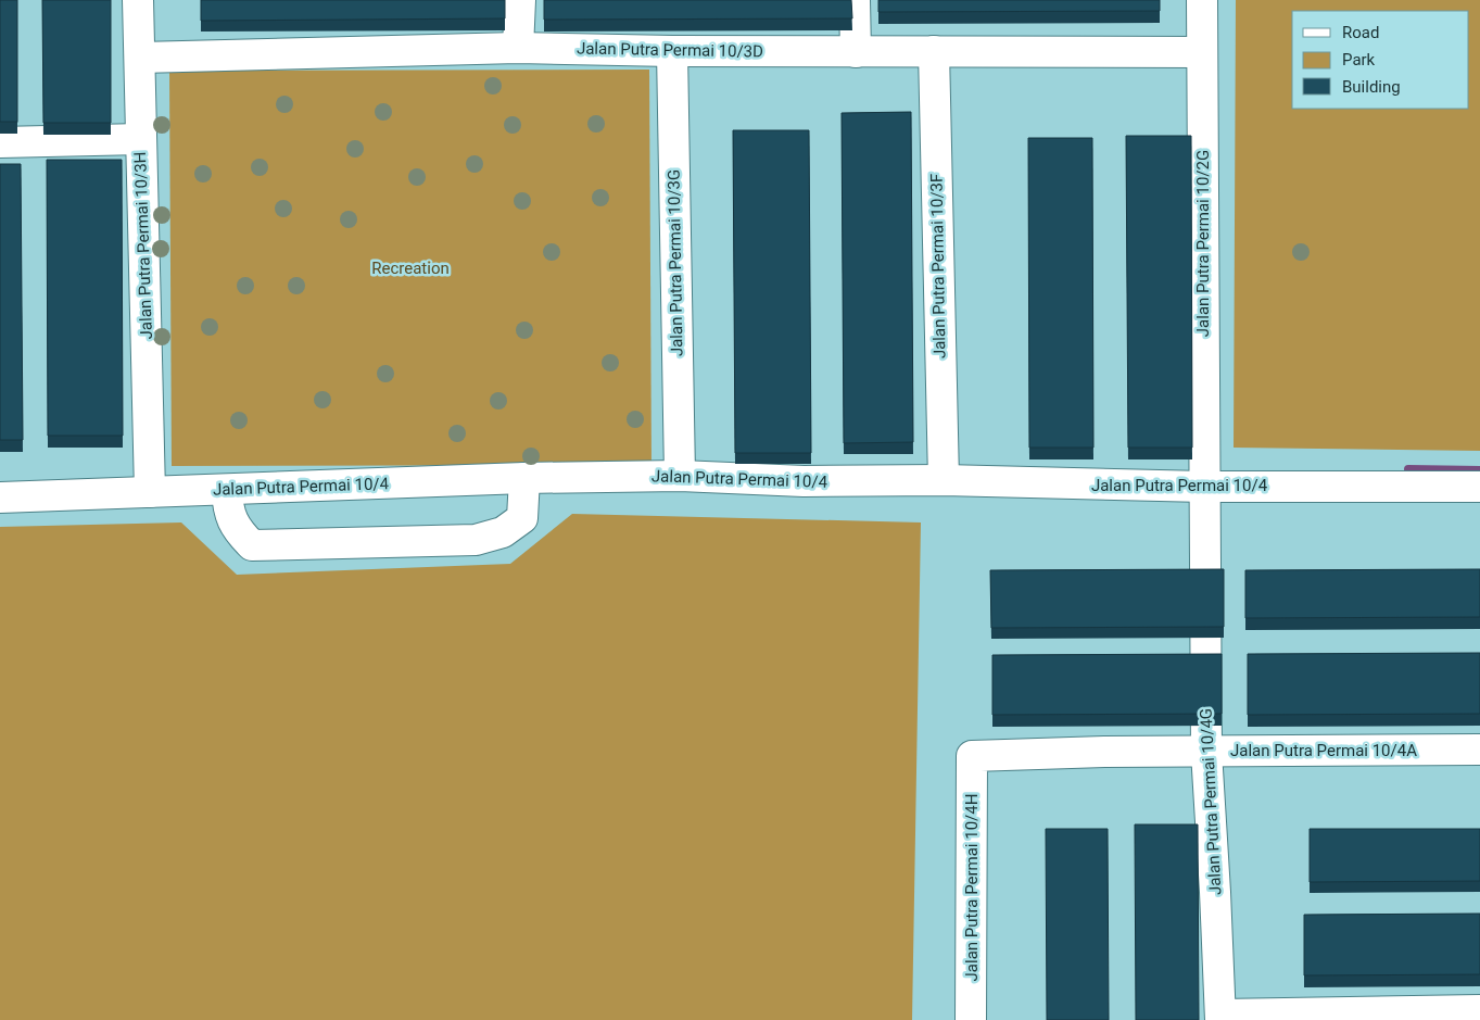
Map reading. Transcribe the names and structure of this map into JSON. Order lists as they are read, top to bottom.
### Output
{
  "streets": {
    "street": [
      "Jalan Putra Permai 10/3D",
      "Jalan Putra Permai 10/2G",
      "Jalan Putra Permai 10/3H",
      "Jalan Putra Permai 10/3G",
      "Jalan Putra Permai 10/3F",
      "Jalan Putra Permai 10/4",
      "Jalan Putra Permai 10/4A",
      "Jalan Putra Permai 10/4G",
      "Jalan Putra Permai 10/4H"
    ]
  },
  "crossings": [
    ["Jalan Putra Permai 10/3D", "Jalan Putra Permai 10/2G"],
    ["Jalan Putra Permai 10/3D", "Jalan Putra Permai 10/3H"],
    ["Jalan Putra Permai 10/3D", "Jalan Putra Permai 10/3G"],
    ["Jalan Putra Permai 10/3D", "Jalan Putra Permai 10/3F"],
    ["Jalan Putra Permai 10/2G", "Jalan Putra Permai 10/4"],
    ["Jalan Putra Permai 10/2G", "Jalan Putra Permai 10/4G"],
    ["Jalan Putra Permai 10/3H", "Jalan Putra Permai 10/4"],
    ["Jalan Putra Permai 10/3G", "Jalan Putra Permai 10/4"],
    ["Jalan Putra Permai 10/3F", "Jalan Putra Permai 10/4"],
    ["Jalan Putra Permai 10/4", "Jalan Putra Permai 10/4G"],
    ["Jalan Putra Permai 10/4A", "Jalan Putra Permai 10/4G"],
    ["Jalan Putra Permai 10/4A", "Jalan Putra Permai 10/4H"]
  ],
  "parks": ["Recreation"],
  "legend": ["Road", "Park", "Building"]
}
